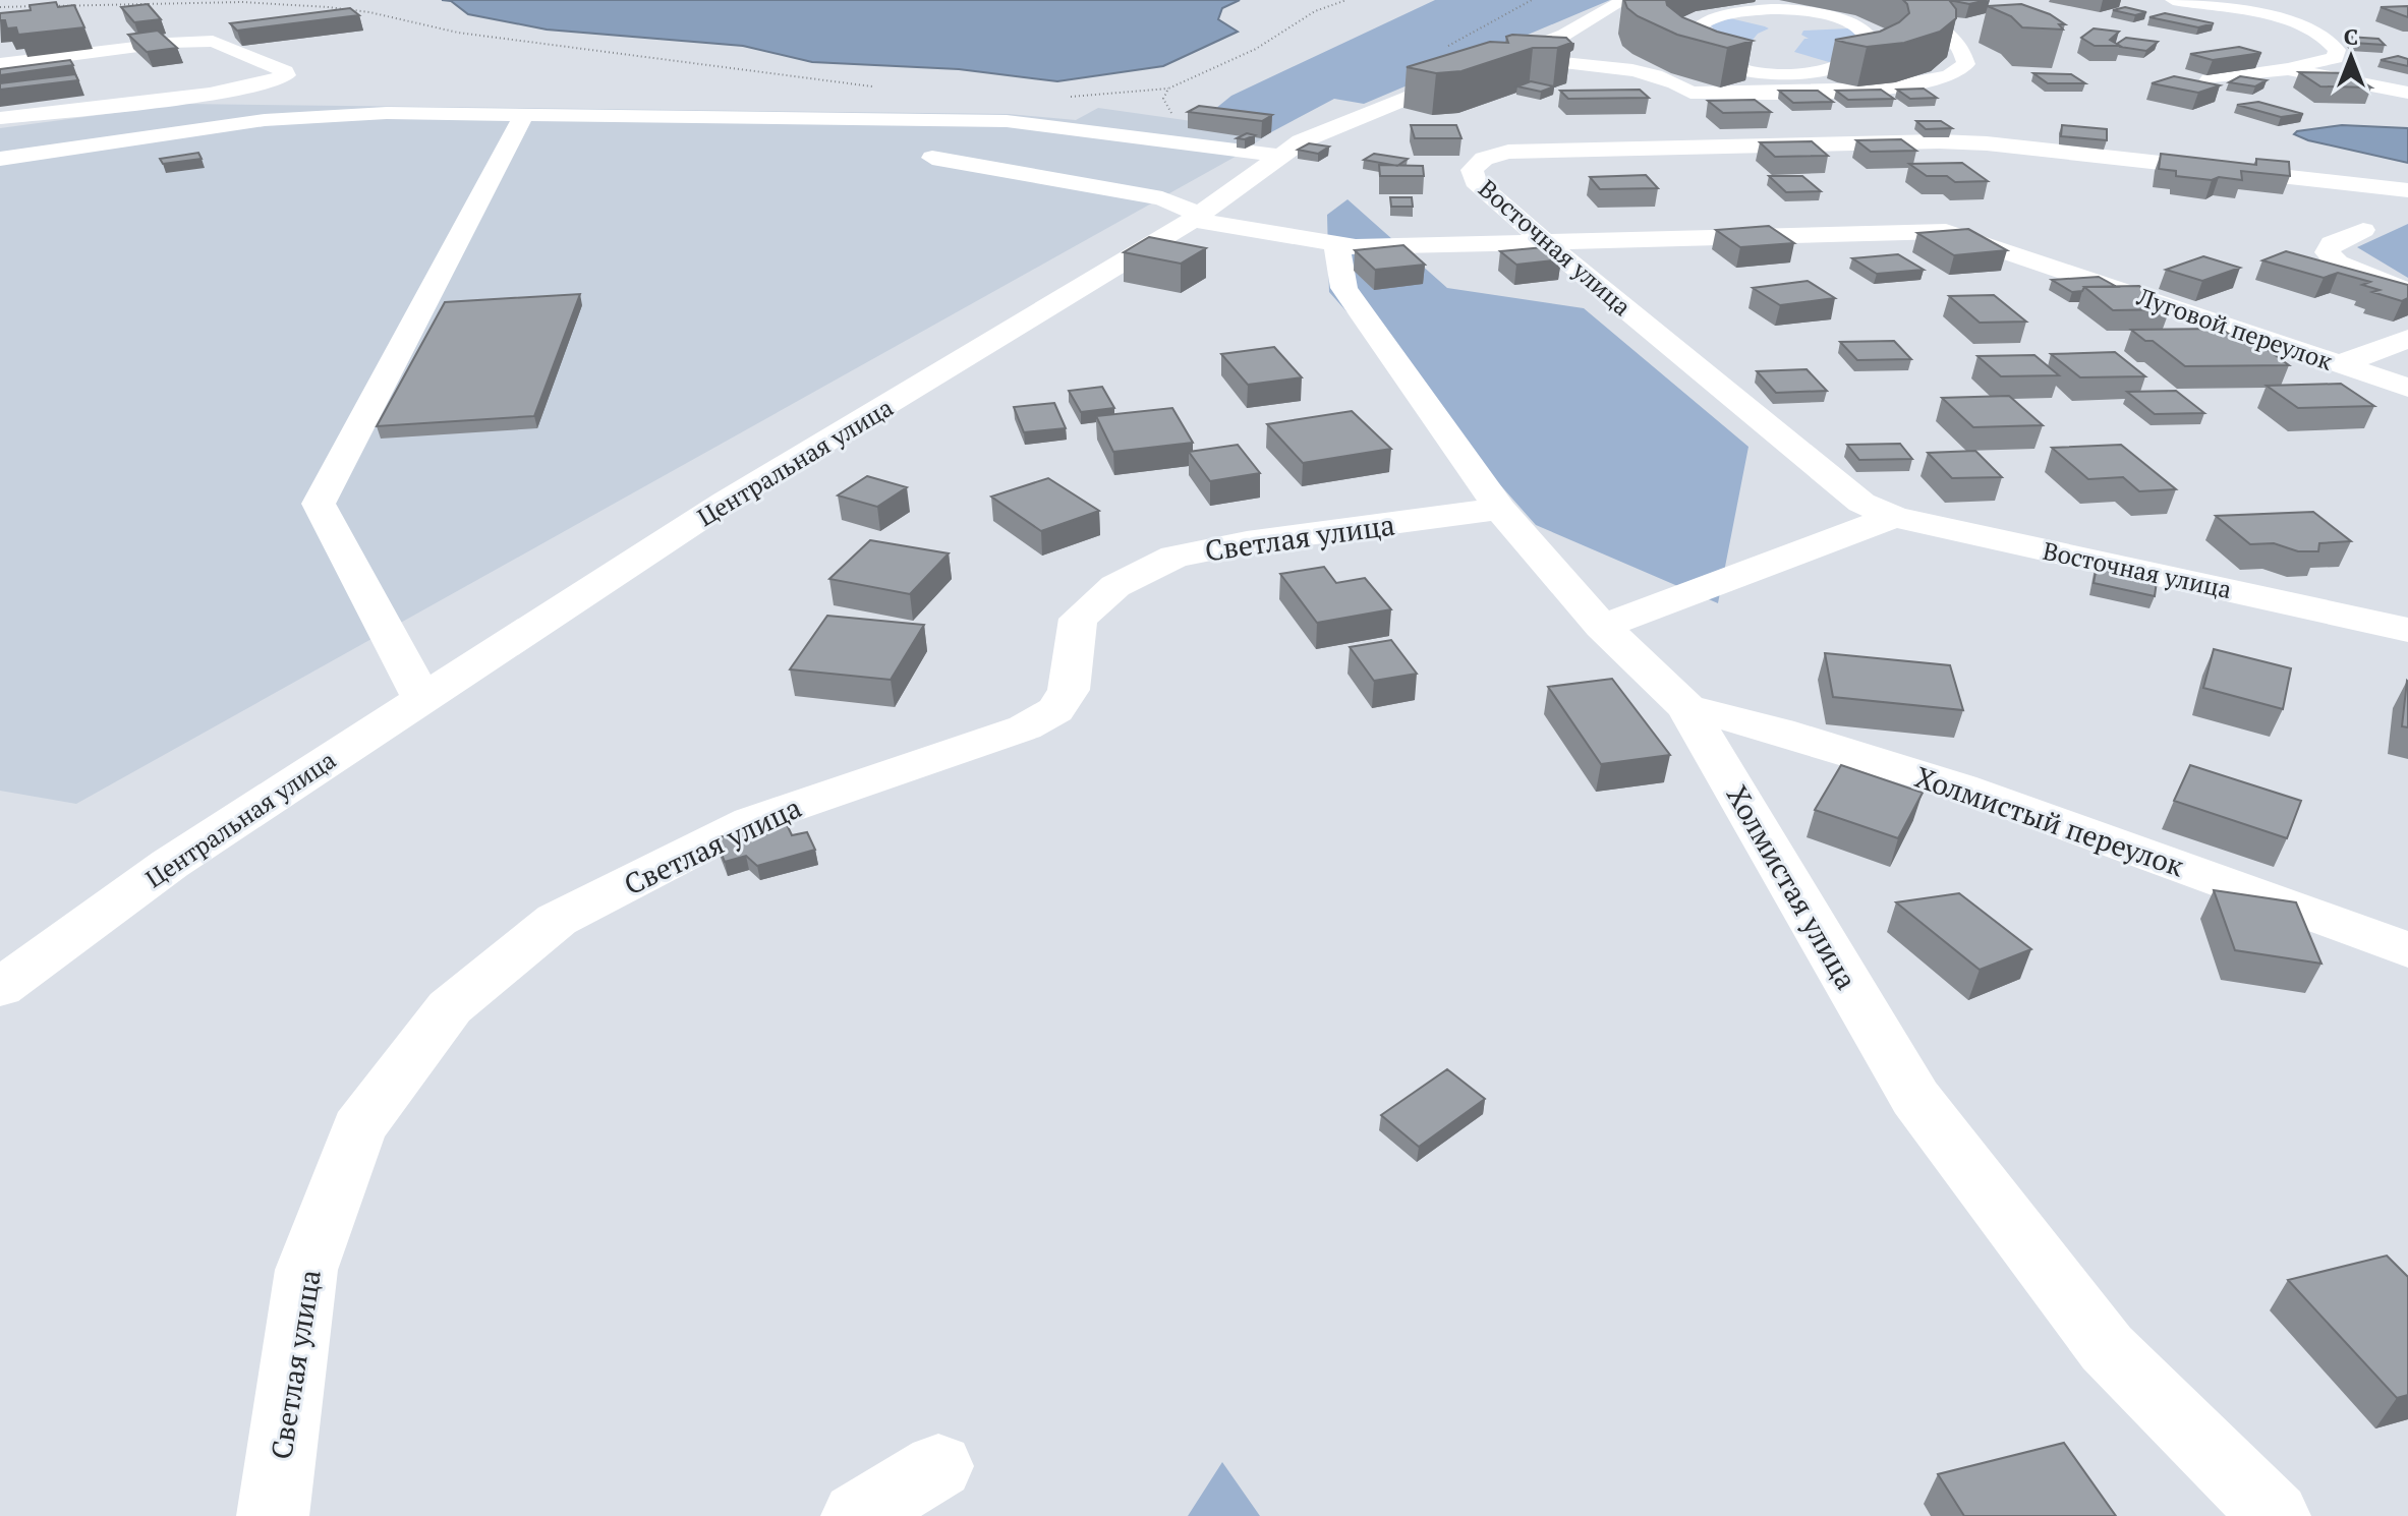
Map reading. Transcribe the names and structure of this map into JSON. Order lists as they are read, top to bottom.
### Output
{
  "streets": {
    "street": [
      "Восточная улица",
      "Луговой переулок",
      "Центральная улица",
      "Светлая улица",
      "Холмистый переулок",
      "Холмистая улица"
    ]
  },
  "crossings": [
    ["Восточная улица", "Луговой переулок"],
    ["Луговой переулок", "Центральная улица"],
    ["Луговой переулок", "Холмистая улица"],
    ["Светлая улица", "Холмистая улица"],
    ["Холмистый переулок", "Холмистая улица"]
  ],
  "north": "top"
}
